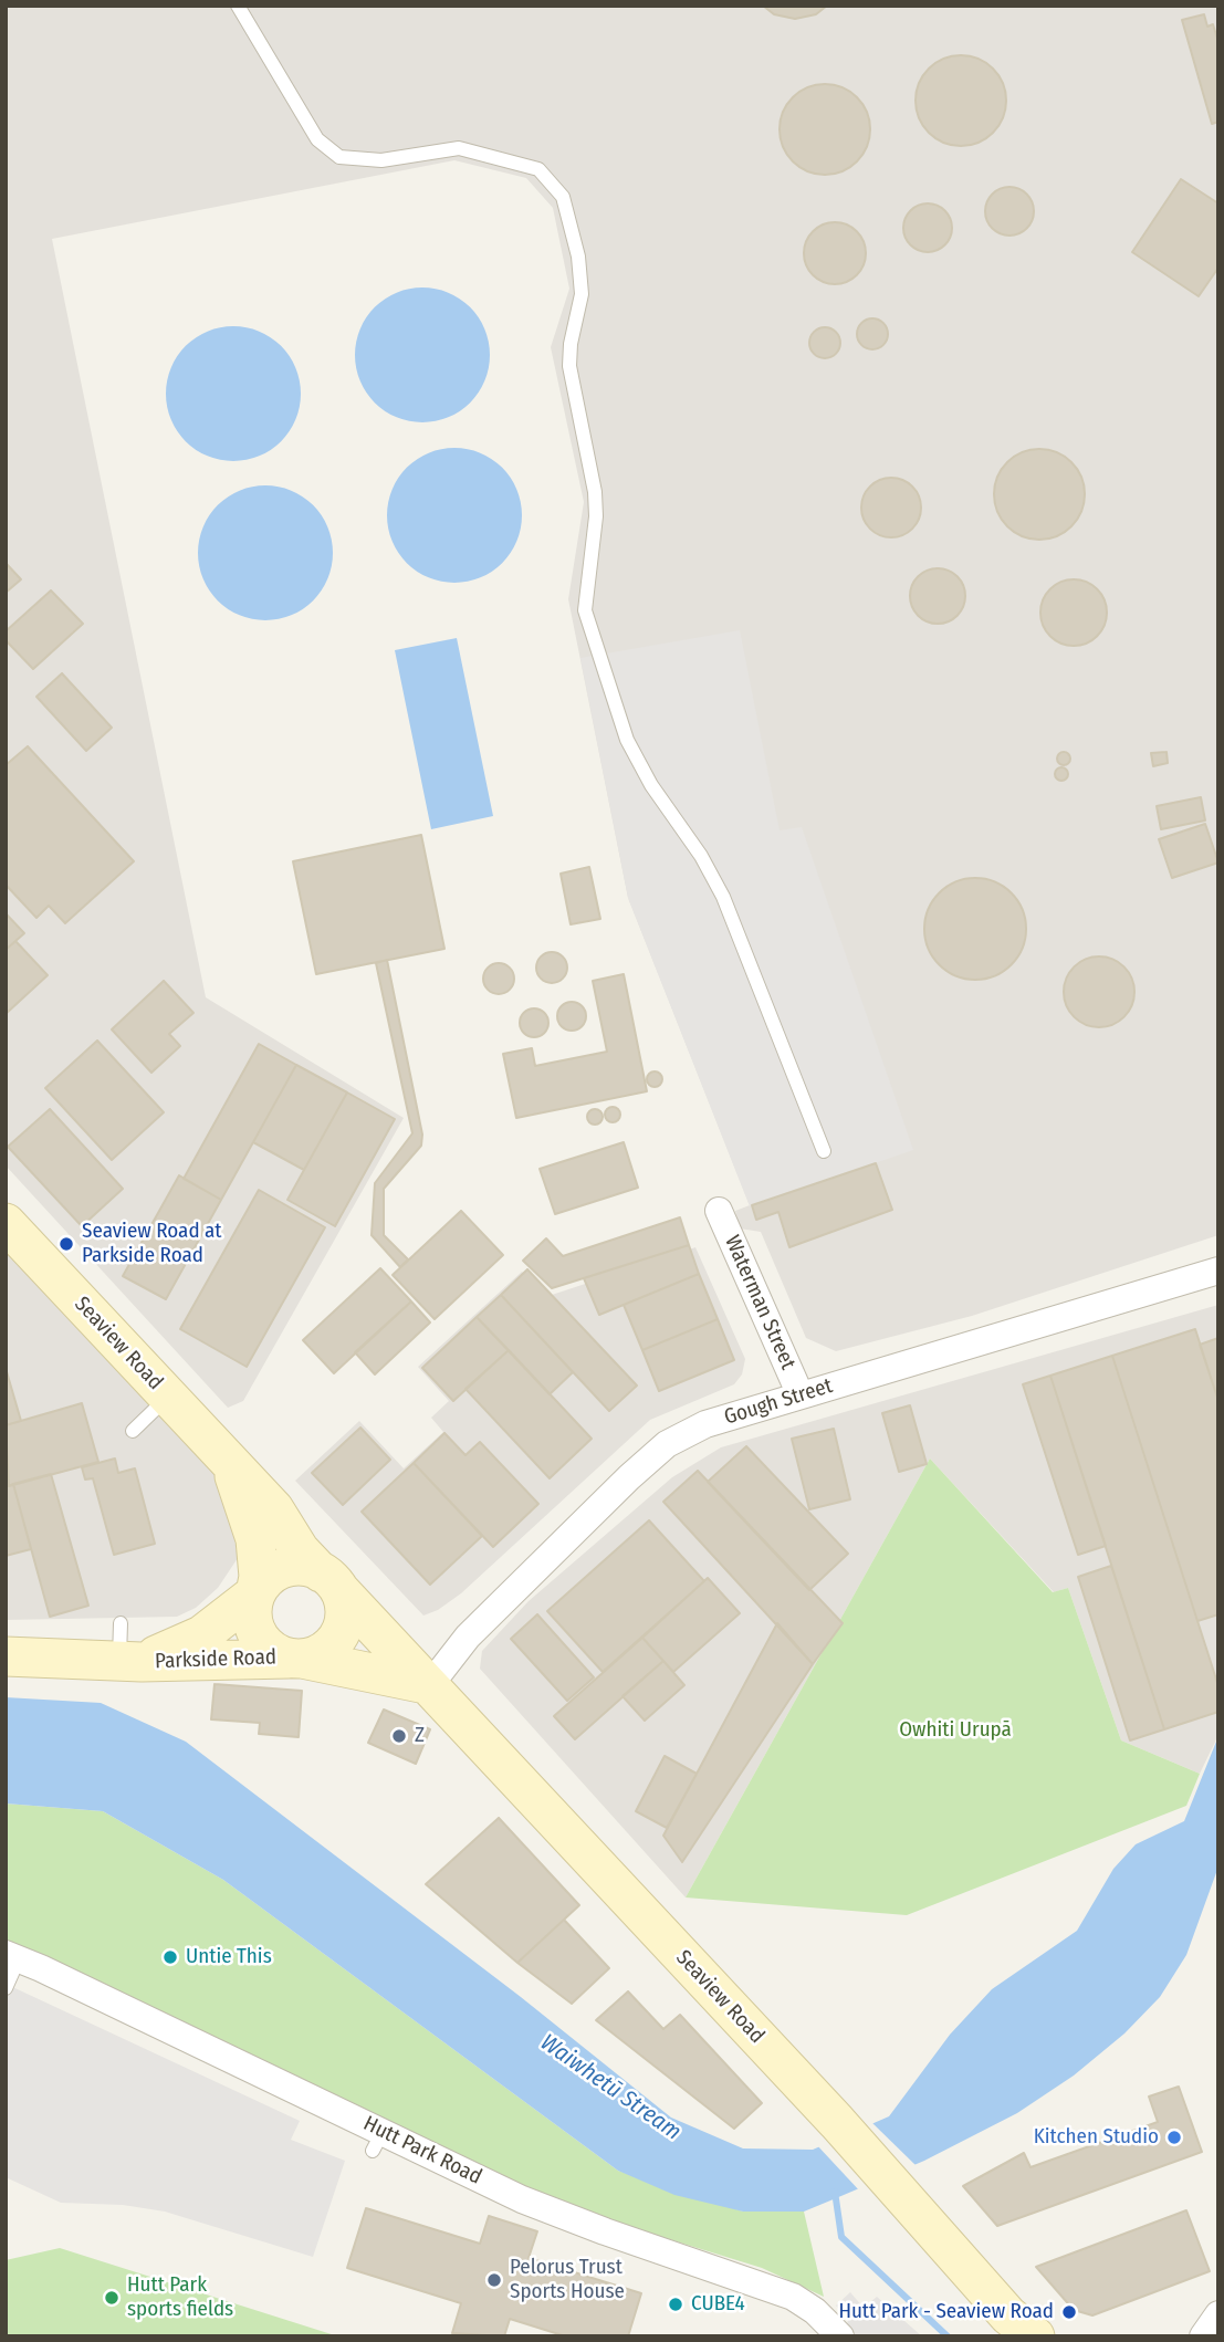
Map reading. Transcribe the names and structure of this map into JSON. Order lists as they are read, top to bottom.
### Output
{
  "streets": {
    "main road": ["Seaview Road", "Parkside Road"],
    "street": ["Waterman Street", "Gough Street", "Hutt Park Road"]
  },
  "crossings": [
    ["Waterman Street", "Gough Street"],
    ["Seaview Road", "Gough Street"],
    ["Seaview Road", "Parkside Road"]
  ],
  "water": ["Waiwhetū Stream"],
  "parks": ["Owhiti Urupā"],
  "places": [
    "Seaview Road at Parkside Road",
    "Z",
    "Untie This",
    "Kitchen Studio",
    "Pelorus Trust Sports House",
    "Hutt Park sports fields",
    "CUBE4",
    "Hutt Park - Seaview Road"
  ]
}
